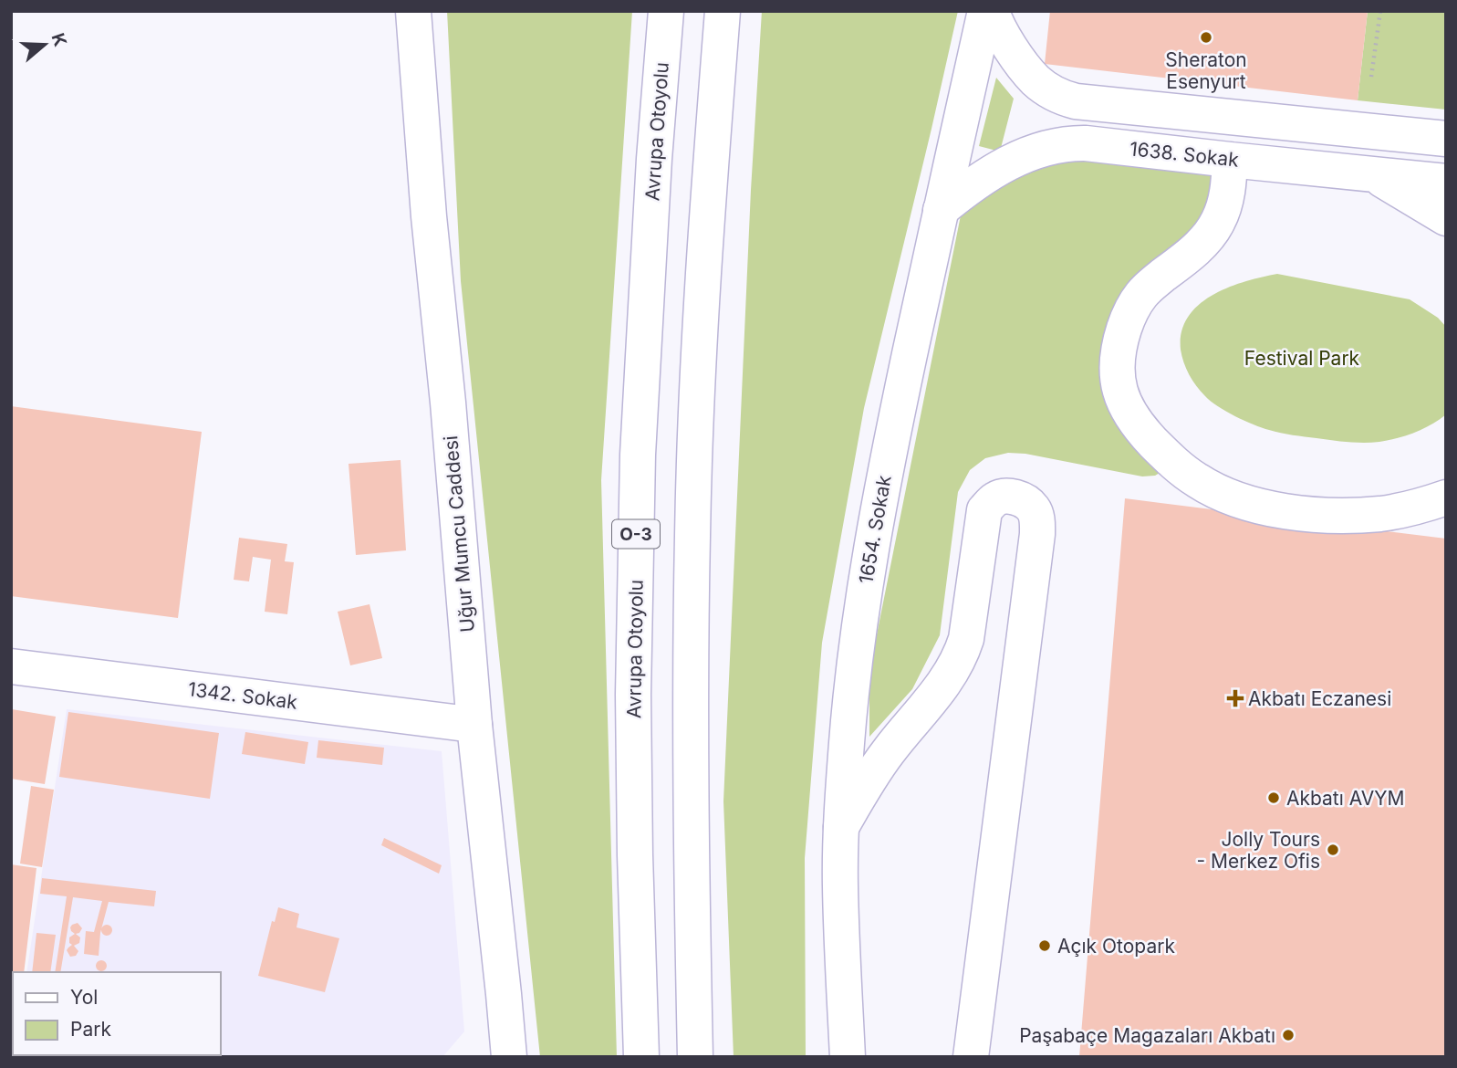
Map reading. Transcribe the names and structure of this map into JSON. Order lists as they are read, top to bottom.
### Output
{
  "streets": {
    "main road": [
      "Avrupa Otoyolu",
      "1638. Sokak",
      "1654. Sokak",
      "Uğur Mumcu Caddesi",
      "O-3",
      "1342. Sokak"
    ]
  },
  "crossings": [
    ["1638. Sokak", "1654. Sokak"],
    ["Uğur Mumcu Caddesi", "1342. Sokak"]
  ],
  "parks": ["Festival Park"],
  "places": {
    "other": [
      "Sheraton Esenyurt",
      "Akbatı AVYM",
      "Jolly Tours - Merkez Ofis",
      "Açık Otopark",
      "Paşabaçe Magazaları Akbatı"
    ],
    "health": ["Akbatı Eczanesi"]
  },
  "legend": ["Yol", "Park"],
  "north": "right"
}
